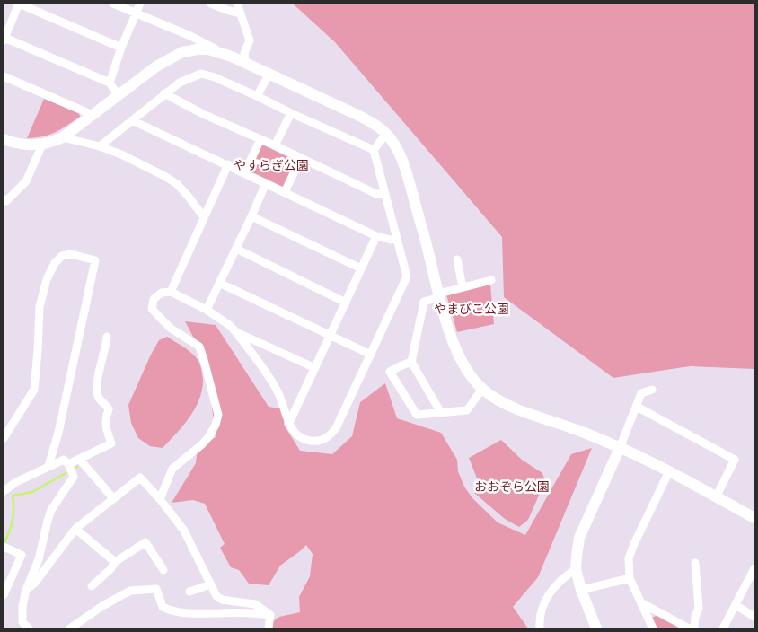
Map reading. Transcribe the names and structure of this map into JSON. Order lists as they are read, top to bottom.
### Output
{
  "parks": ["やすらぎ公園", "やまびこ公園", "おおぞら公園"]
}
